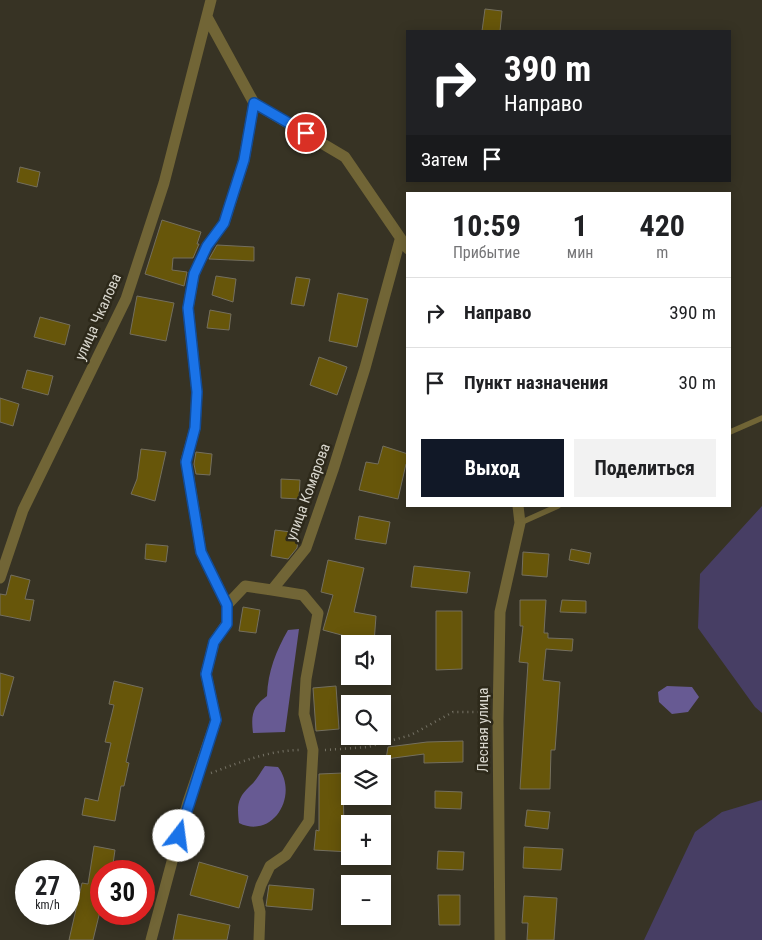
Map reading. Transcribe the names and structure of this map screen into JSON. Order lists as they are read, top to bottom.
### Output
{
  "streets": {
    "street": ["улица Чкалова", "улица Комарова", "Лесная улица"]
  },
  "page": {
    "turn": ["390 m", "Направо"],
    "then": "Затем",
    "eta": [
      "10:59",
      "Прибытие",
      "1",
      "мин",
      "420",
      "m"
    ],
    "list": [
      {
        "name": "Направо",
        "value": "390 m"
      },
      {
        "name": "Пункт назначения",
        "value": "30 m"
      }
    ],
    "buttons": ["Выход", "Поделиться"],
    "map_buttons": ["+", "−"],
    "speed": "27 km/h",
    "limit": "30"
  }
}
